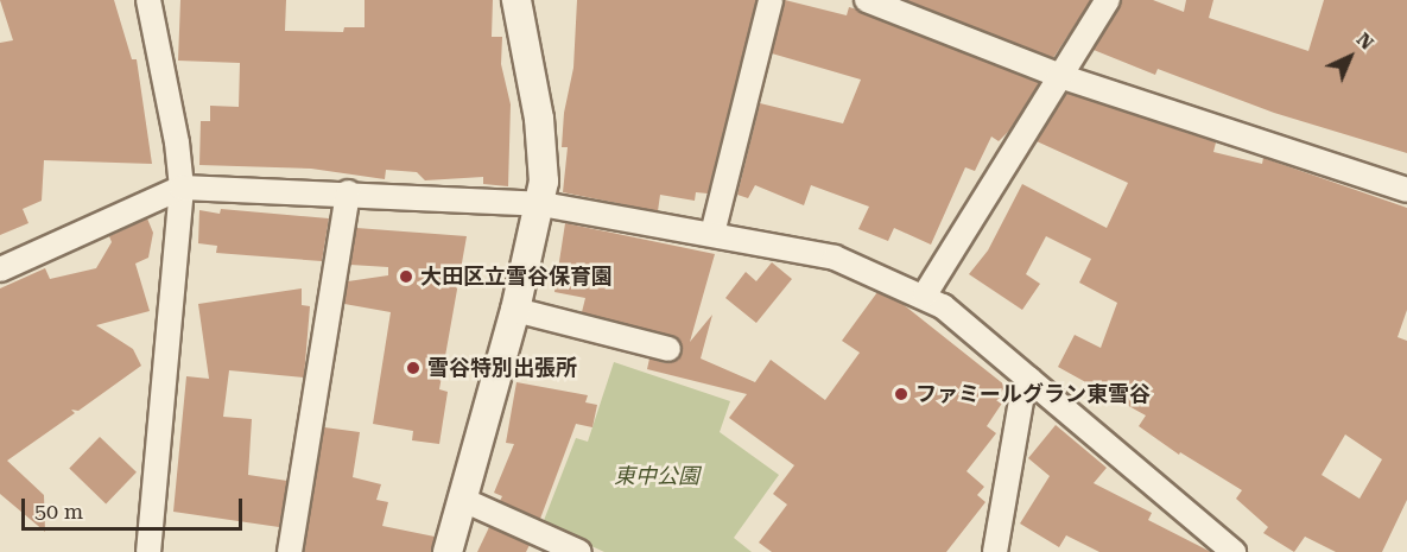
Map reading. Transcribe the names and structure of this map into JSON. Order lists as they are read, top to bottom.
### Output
{
  "parks": ["東中公園"],
  "places": ["大田区立雪谷保育園", "雪谷特別出張所", "ファミールグラン東雪谷"],
  "scale_bar": "50 m",
  "north": "top right"
}
